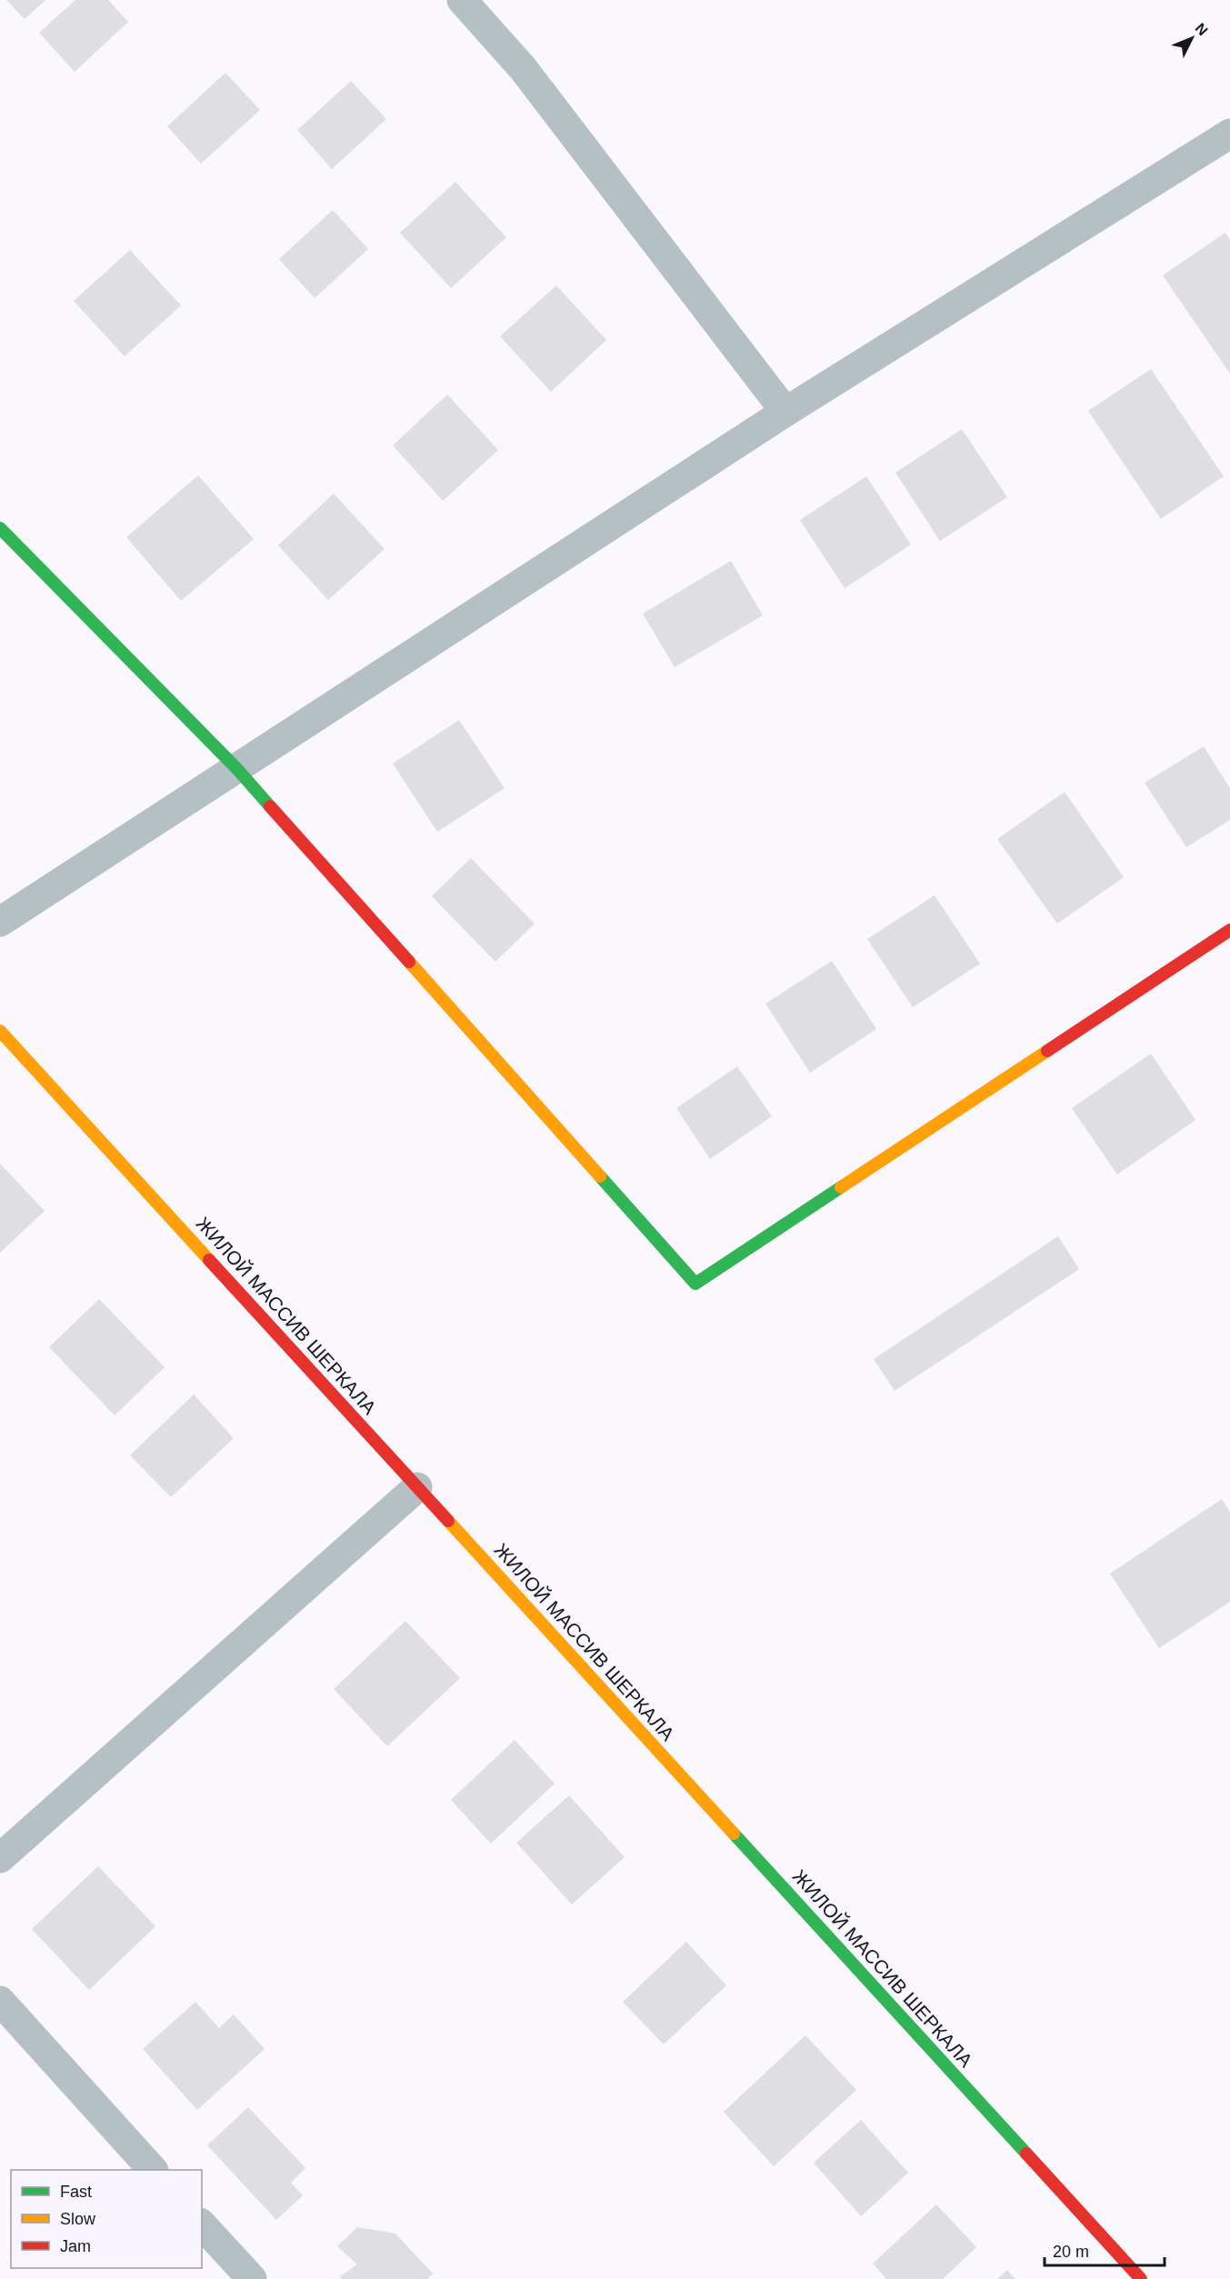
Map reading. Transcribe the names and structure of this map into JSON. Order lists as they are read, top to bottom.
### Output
{
  "streets": {
    "street": ["ЖИЛОЙ МАССИВ ШЕРКАЛА"]
  },
  "legend": ["Fast", "Slow", "Jam"],
  "scale_bar": "20 m",
  "north": "top right"
}
